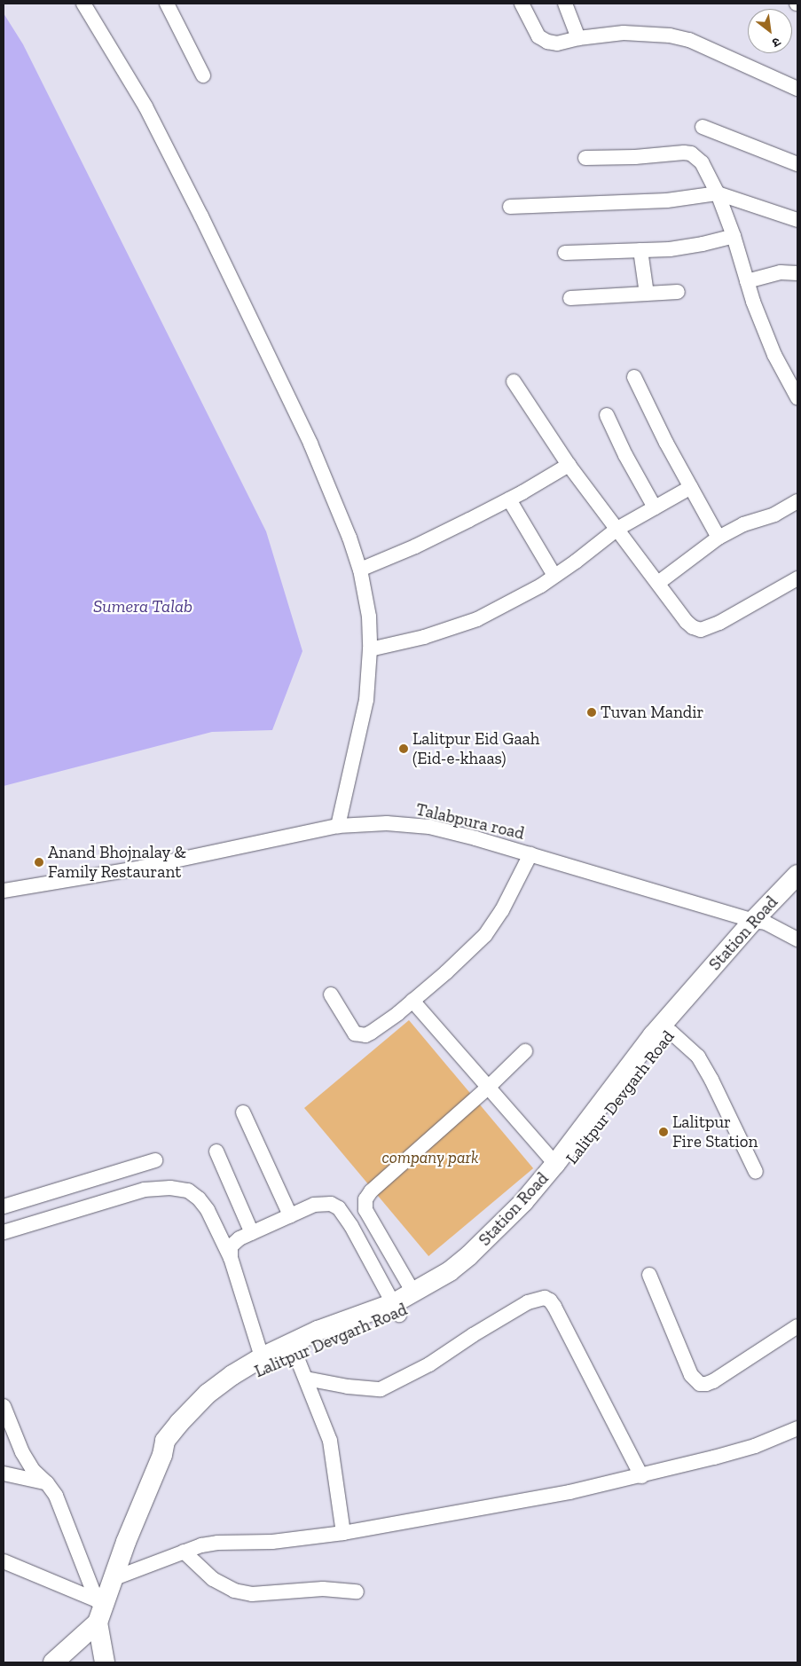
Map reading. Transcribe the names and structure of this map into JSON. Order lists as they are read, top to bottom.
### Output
{
  "streets": {
    "main road": ["Station Road", "Lalitpur Devgarh Road"],
    "street": ["Talabpura road"]
  },
  "crossings": [
    ["Talabpura road", "Station Road"],
    ["Talabpura road", "Lalitpur Devgarh Road"],
    ["Station Road", "Lalitpur Devgarh Road"]
  ],
  "water": ["Sumera Talab"],
  "parks": ["company park"],
  "places": [
    "Tuvan Mandir",
    "Lalitpur Eid Gaah (Eid-e-khaas)",
    "Anand Bhojnalay & Family Restaurant",
    "Lalitpur Fire Station"
  ],
  "north": "bottom right"
}
